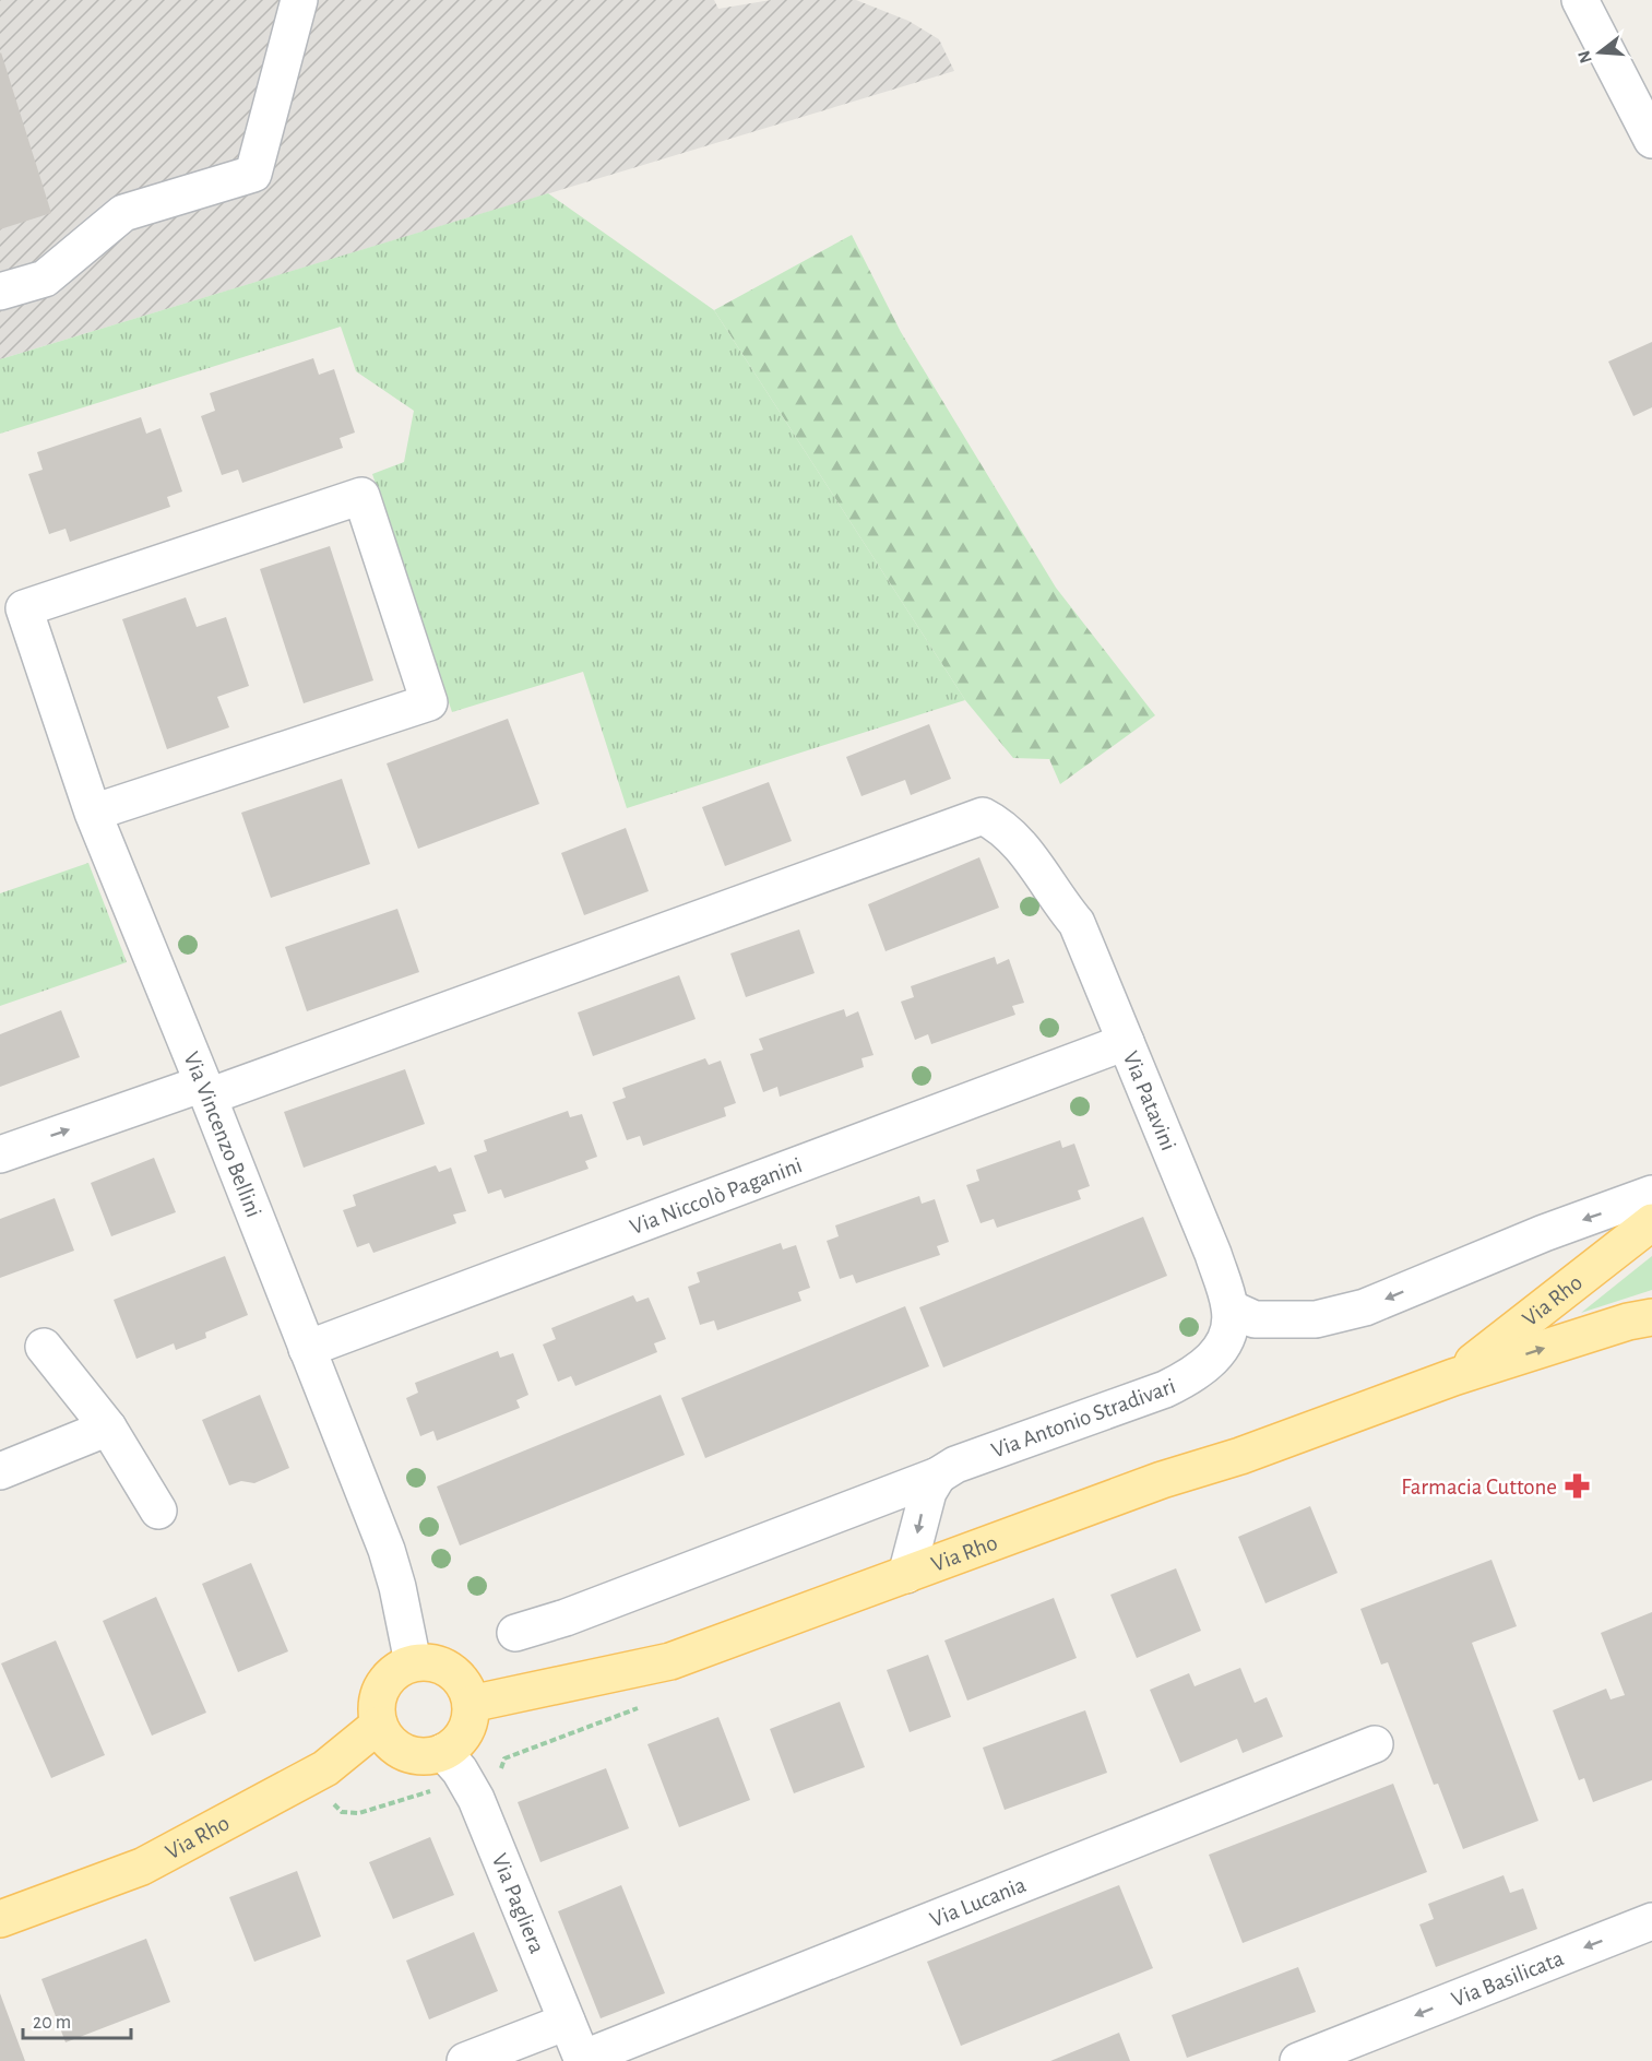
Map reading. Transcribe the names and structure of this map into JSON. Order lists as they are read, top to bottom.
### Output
{
  "streets": {
    "main road": ["Via Rho"],
    "street": [
      "Via Patavini",
      "Via Vincenzo Bellini",
      "Via Niccolò Paganini",
      "Via Antonio Stradivari",
      "Via Lucania",
      "Via Pagliera",
      "Via Basilicata"
    ]
  },
  "crossings": [
    ["Via Patavini", "Via Vincenzo Bellini"],
    ["Via Patavini", "Via Niccolò Paganini"],
    ["Via Patavini", "Via Antonio Stradivari"],
    ["Via Vincenzo Bellini", "Via Niccolò Paganini"],
    ["Via Vincenzo Bellini", "Via Rho"],
    ["Via Vincenzo Bellini", "Via Pagliera"],
    ["Via Rho", "Via Pagliera"],
    ["Via Lucania", "Via Pagliera"]
  ],
  "one_way": ["Via Basilicata"],
  "places": {
    "pharmacy": ["Farmacia Cuttone"]
  },
  "scale_bar": "20 m",
  "north": "left"
}
